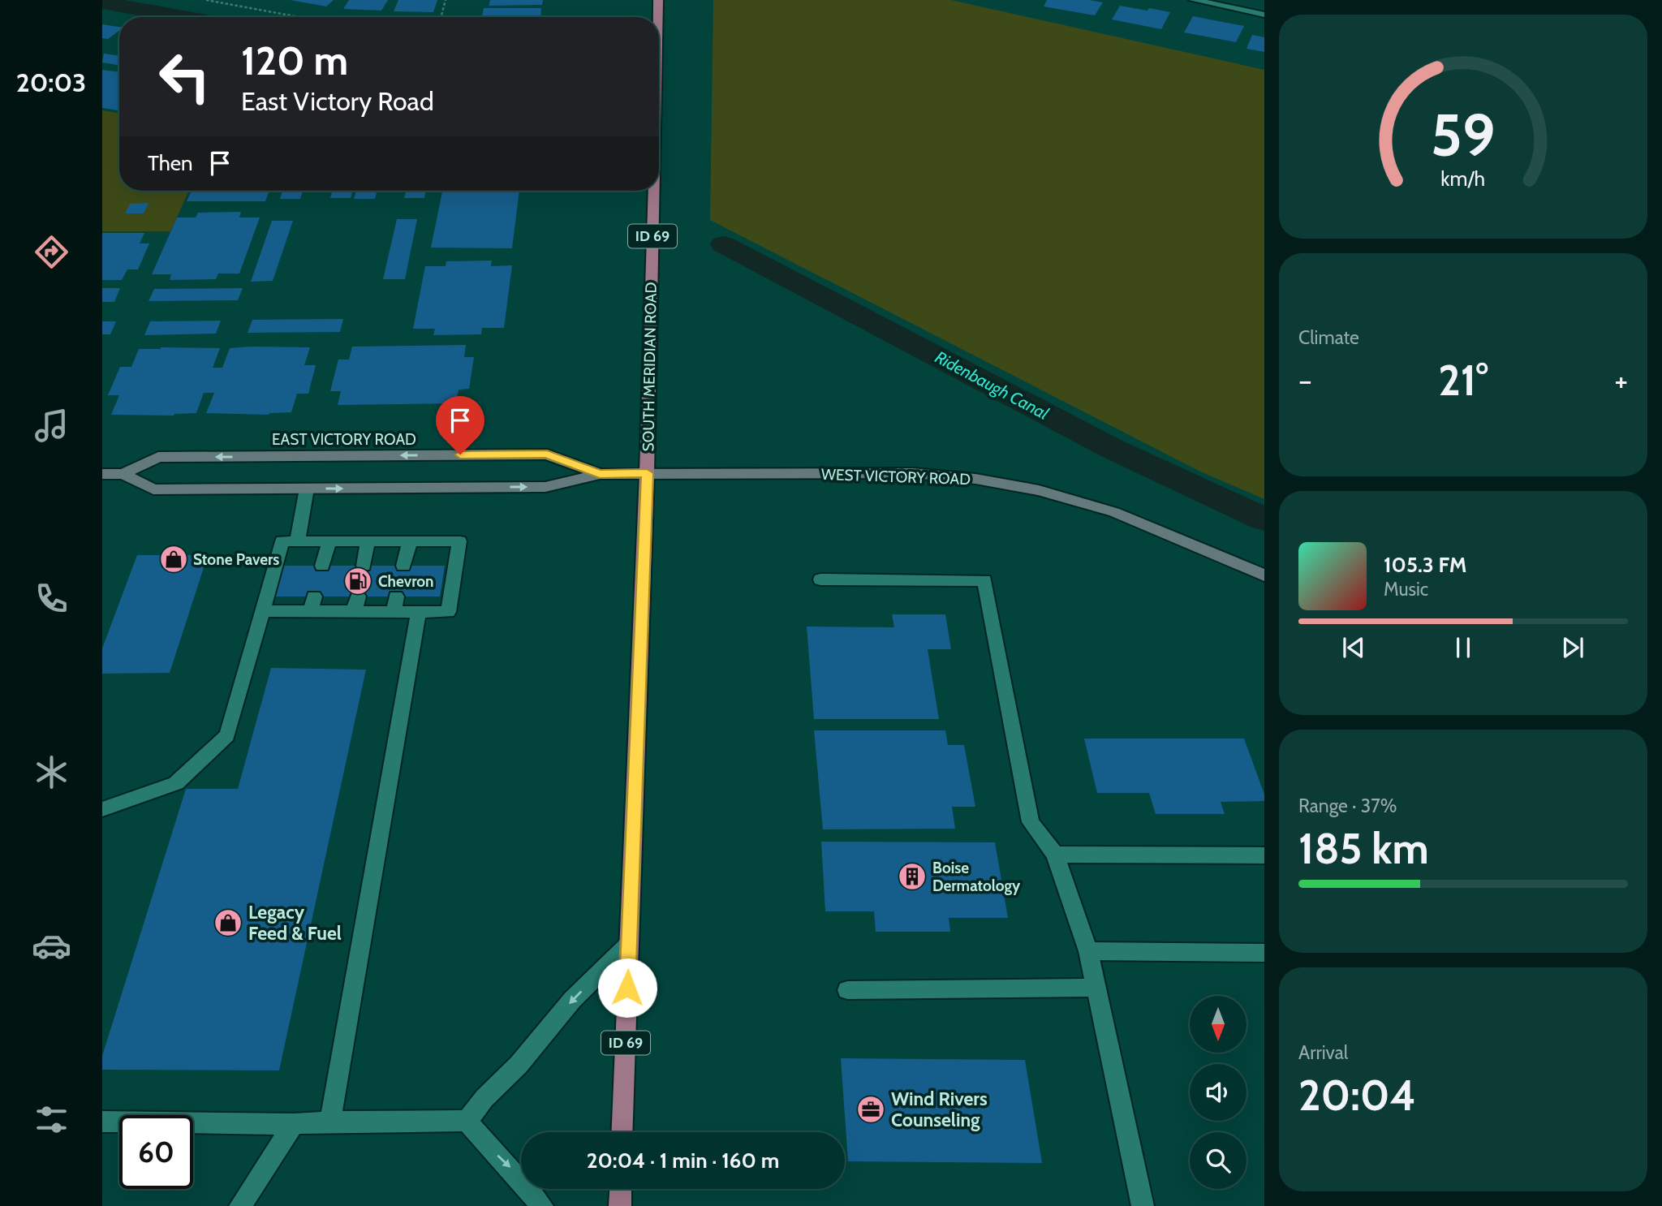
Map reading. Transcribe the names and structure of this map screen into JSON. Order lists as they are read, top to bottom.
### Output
{
  "streets": {
    "main road": [
      "ID 69",
      "SOUTH MERIDIAN ROAD",
      "EAST VICTORY ROAD",
      "WEST VICTORY ROAD"
    ]
  },
  "crossings": [
    ["SOUTH MERIDIAN ROAD", "EAST VICTORY ROAD"],
    ["SOUTH MERIDIAN ROAD", "WEST VICTORY ROAD"],
    ["EAST VICTORY ROAD", "WEST VICTORY ROAD"]
  ],
  "water": ["Ridenbaugh Canal"],
  "places": {
    "shop": ["Stone Pavers", "Legacy Feed & Fuel"],
    "fuel station": ["Chevron"],
    "building": ["Boise Dermatology"],
    "office": ["Wind Rivers Counseling"]
  },
  "north": "bottom",
  "page": {
    "tabs": "20:03",
    "turn": ["120 m", "East Victory Road"],
    "then": "Then",
    "tile": [
      "Climate",
      ["Range · 37%", "185 km"],
      ["Arrival", "20:04"]
    ],
    "heat": ["−", "21°", "+"],
    "song": ["105.3 FM", "Music"],
    "limit": "60",
    "trip": "20:04 · 1 min · 160 m",
    "gauge": ["59", "km/h"]
  }
}
